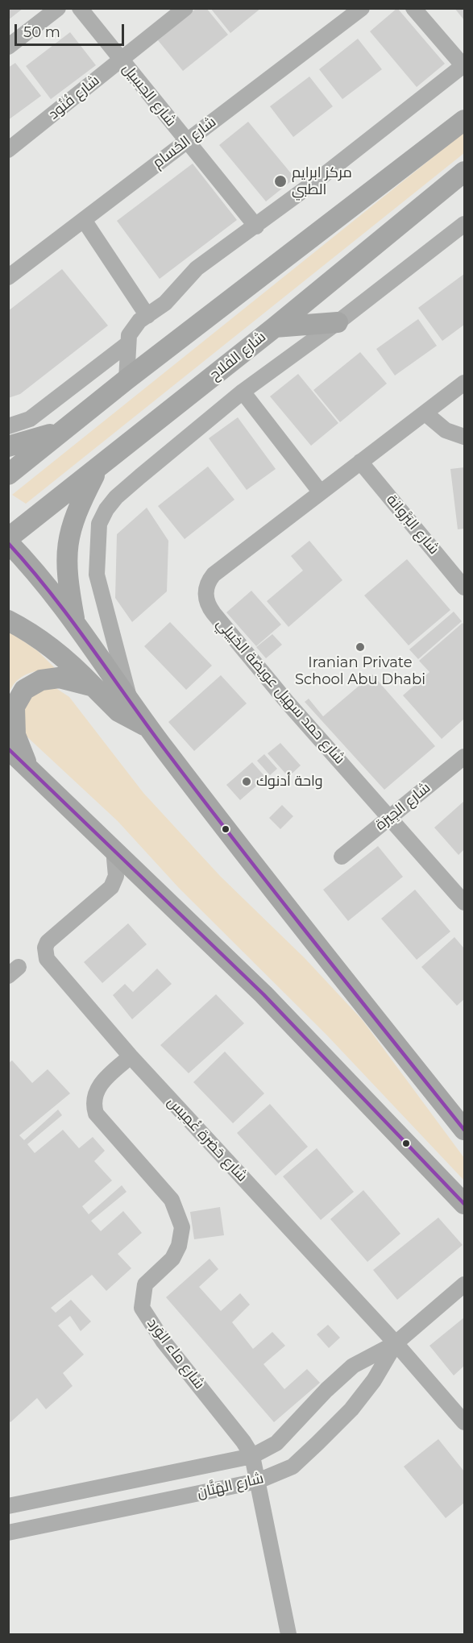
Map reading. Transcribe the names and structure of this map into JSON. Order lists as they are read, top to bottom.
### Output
{
  "streets": {
    "main road": ["شارع الفلاح"],
    "street": [
      "شارع الحِسِيل",
      "شارع فُنُود",
      "شارع الحُسام",
      "شارع البَرَّوانة",
      "شارع حمد سهيل عويضة الخييلي",
      "شارع الجِيرَة",
      "شارع حَضرة غُمِيس",
      "شارع ماء الوَرد",
      "شارع الهَتَّان"
    ]
  },
  "crossings": [
    ["شارع الحِسِيل", "شارع فُنُود"],
    ["شارع الحِسِيل", "شارع الحُسام"],
    ["شارع البَرَّوانة", "شارع حمد سهيل عويضة الخييلي"],
    ["شارع حمد سهيل عويضة الخييلي", "شارع الجِيرَة"],
    ["شارع حَضرة غُمِيس", "شارع ماء الوَرد"],
    ["شارع حَضرة غُمِيس", "شارع الهَتَّان"],
    ["شارع ماء الوَرد", "شارع الهَتَّان"]
  ],
  "places": ["مركز ابرايم الطبي", "Iranian Private School Abu Dhabi", "واحة أدنوك"],
  "scale_bar": "50 m"
}
